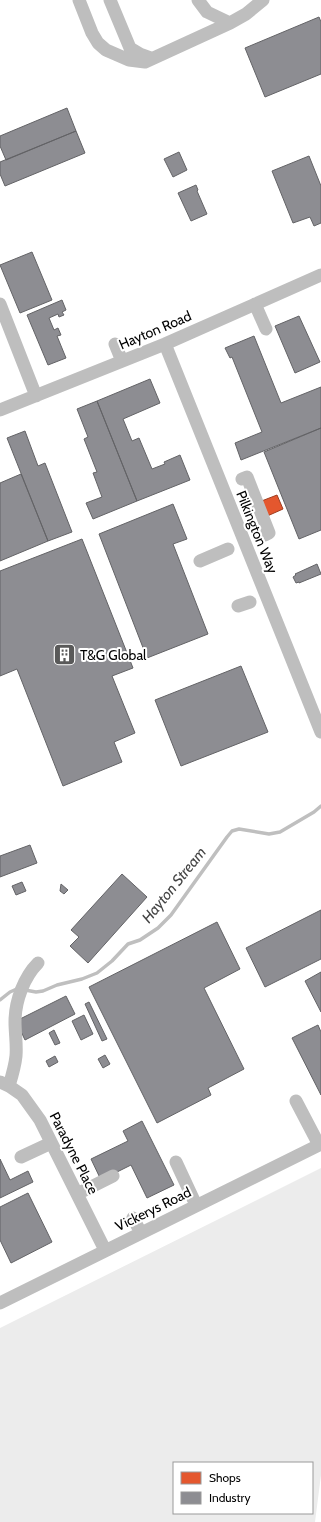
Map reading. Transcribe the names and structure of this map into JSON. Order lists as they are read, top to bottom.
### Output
{
  "streets": {
    "street": [
      "Hayton Road",
      "Pilkington Way",
      "Paradyne Place",
      "Vickerys Road"
    ]
  },
  "crossings": [
    ["Hayton Road", "Pilkington Way"],
    ["Paradyne Place", "Vickerys Road"]
  ],
  "water": ["Hayton Stream"],
  "places": {
    "building": ["T&G Global"]
  },
  "legend": ["Shops", "Industry"]
}
